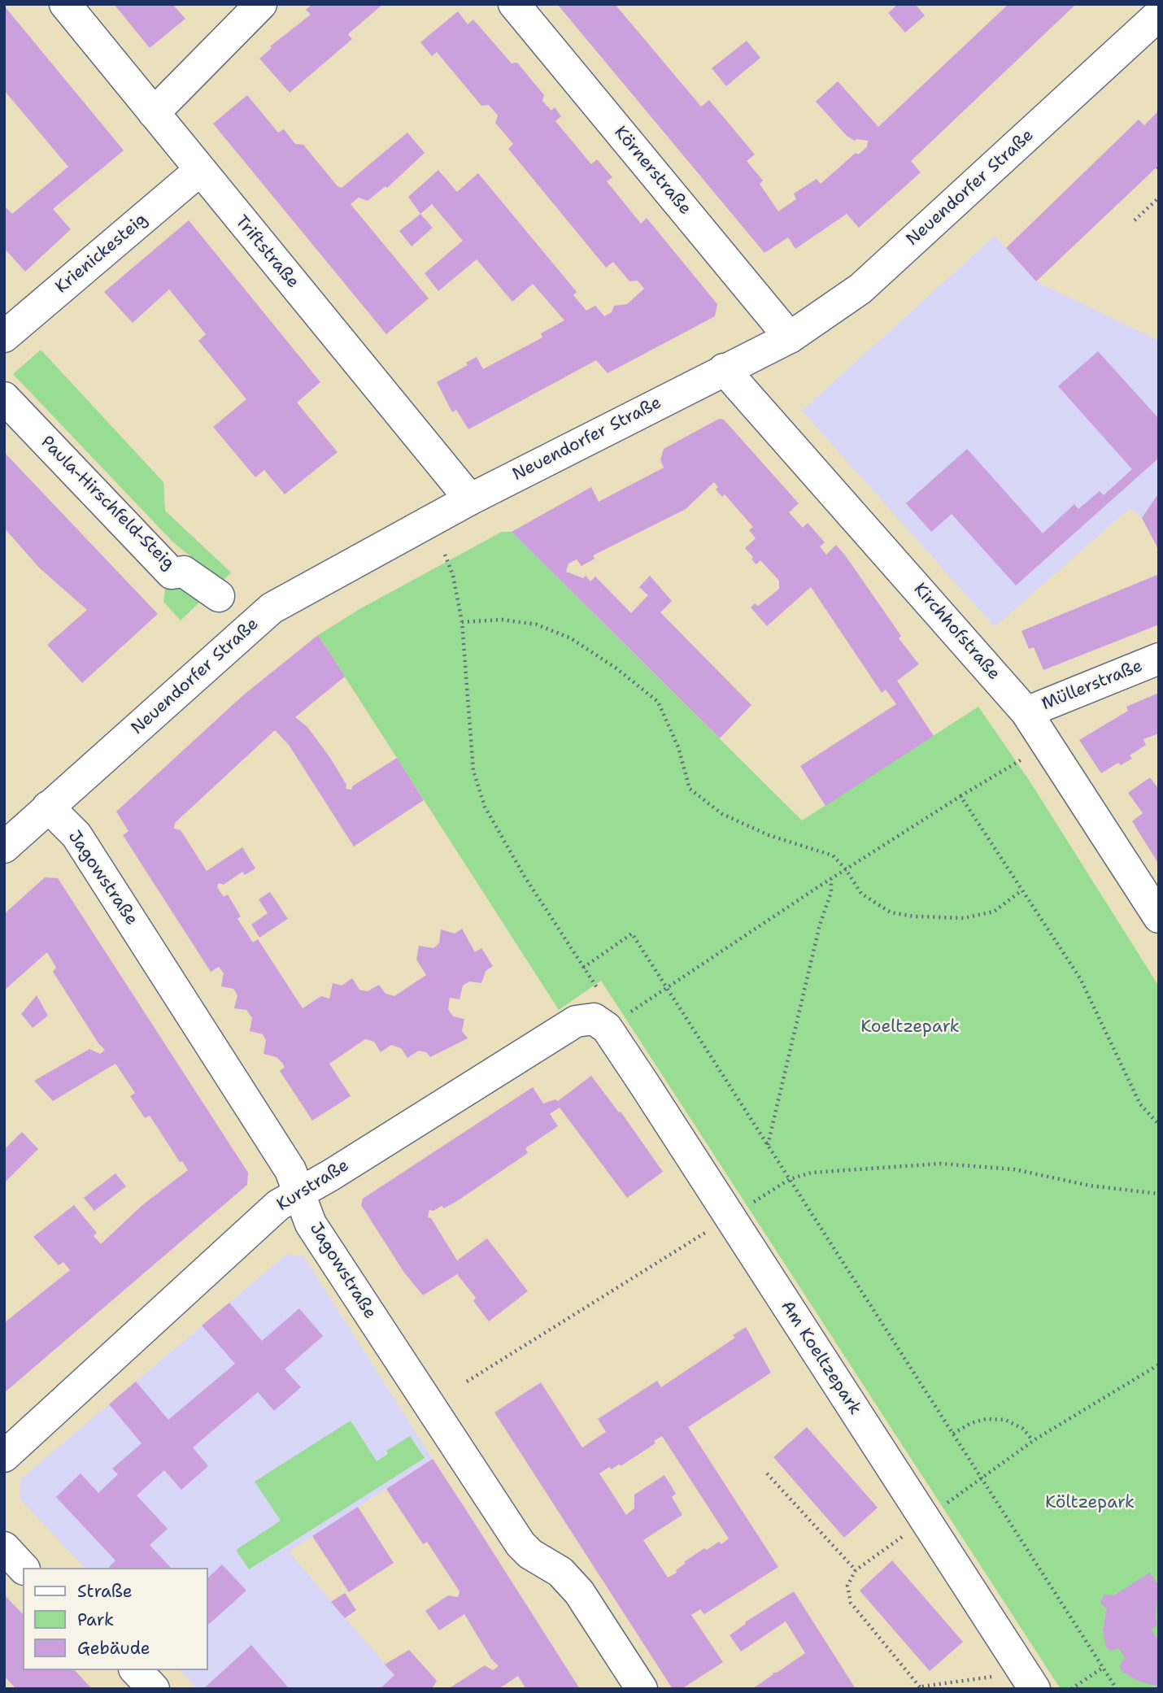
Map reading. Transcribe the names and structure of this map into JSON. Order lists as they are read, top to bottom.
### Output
{
  "streets": {
    "street": [
      "Körnerstraße",
      "Neuendorfer Straße",
      "Triftstraße",
      "Krienickesteig",
      "Paula-Hirschfeld-Steig",
      "Kirchhofstraße",
      "Müllerstraße",
      "Jagowstraße",
      "Kurstraße",
      "Am Koeltzepark"
    ]
  },
  "crossings": [
    ["Körnerstraße", "Neuendorfer Straße"],
    ["Neuendorfer Straße", "Triftstraße"],
    ["Neuendorfer Straße", "Kirchhofstraße"],
    ["Neuendorfer Straße", "Jagowstraße"],
    ["Triftstraße", "Krienickesteig"],
    ["Kirchhofstraße", "Müllerstraße"],
    ["Jagowstraße", "Kurstraße"],
    ["Kurstraße", "Am Koeltzepark"]
  ],
  "parks": ["Koeltzepark", "Költzepark"],
  "legend": ["Straße", "Park", "Gebäude"]
}
